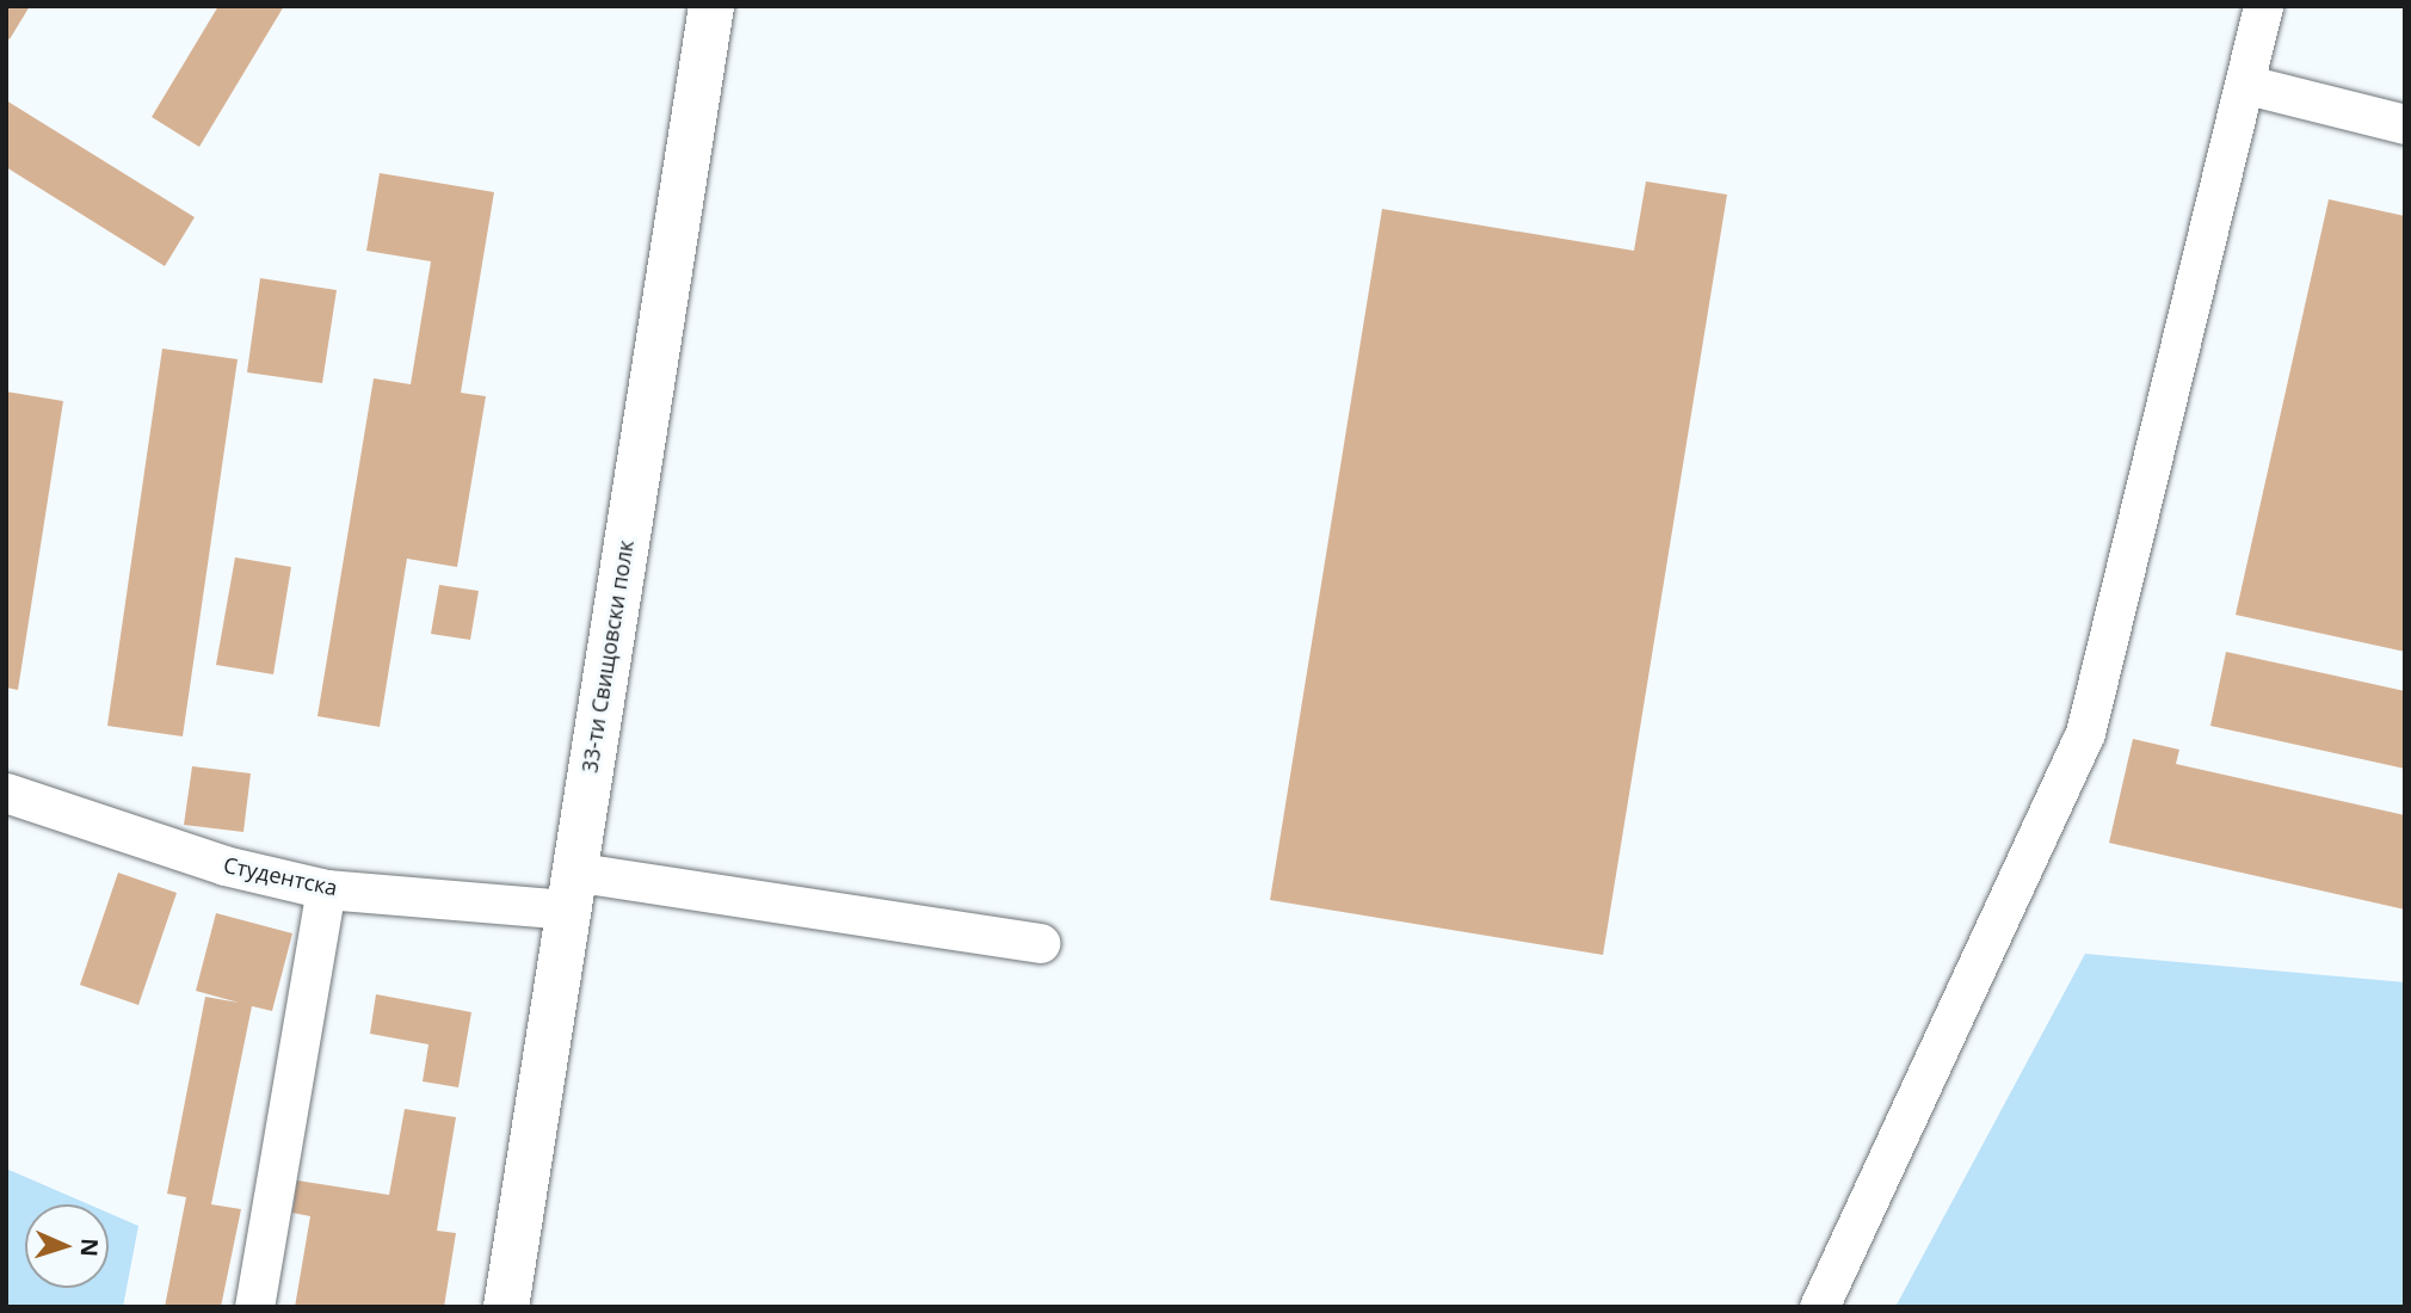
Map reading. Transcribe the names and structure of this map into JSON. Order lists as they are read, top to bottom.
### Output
{
  "streets": {
    "main road": ["33-ти Свищовски полк"],
    "street": ["Студентска"]
  },
  "crossings": [
    ["33-ти Свищовски полк", "Студентска"]
  ],
  "north": "right"
}
